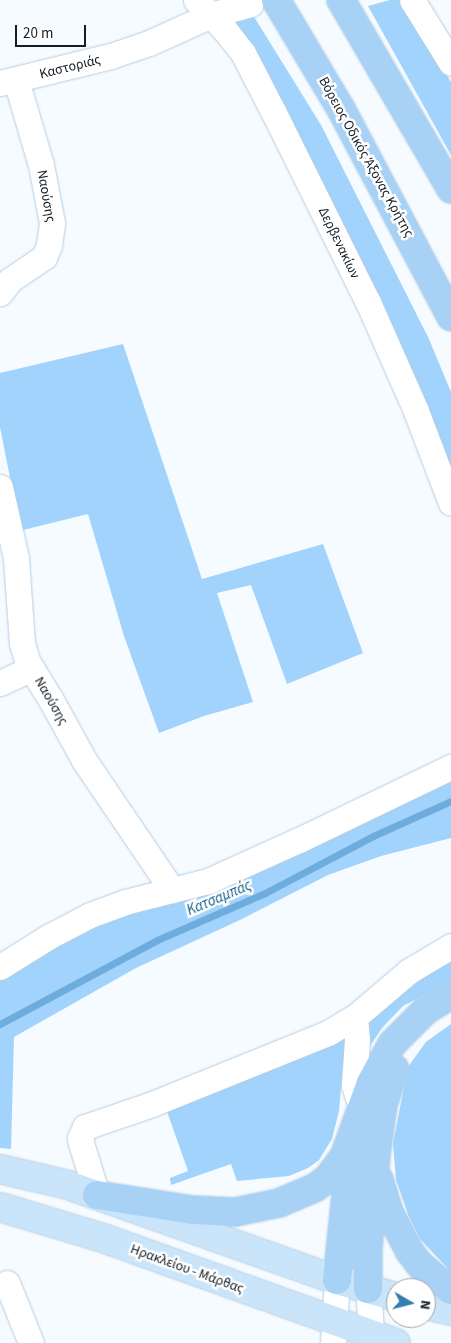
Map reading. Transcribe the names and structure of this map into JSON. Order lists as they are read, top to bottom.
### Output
{
  "streets": {
    "highway": ["Βόρειος Οδικός Άξονας Κρήτης"],
    "main road": ["Ηρακλείου - Μάρθας"],
    "street": ["Καστοριάς", "Ναούσης", "Δερβενακίων"]
  },
  "crossings": [
    ["Καστοριάς", "Βόρειος Οδικός Άξονας Κρήτης"],
    ["Καστοριάς", "Ναούσης"],
    ["Καστοριάς", "Δερβενακίων"]
  ],
  "water": ["Κατσαμπάς"],
  "scale_bar": "20 m",
  "north": "right"
}
